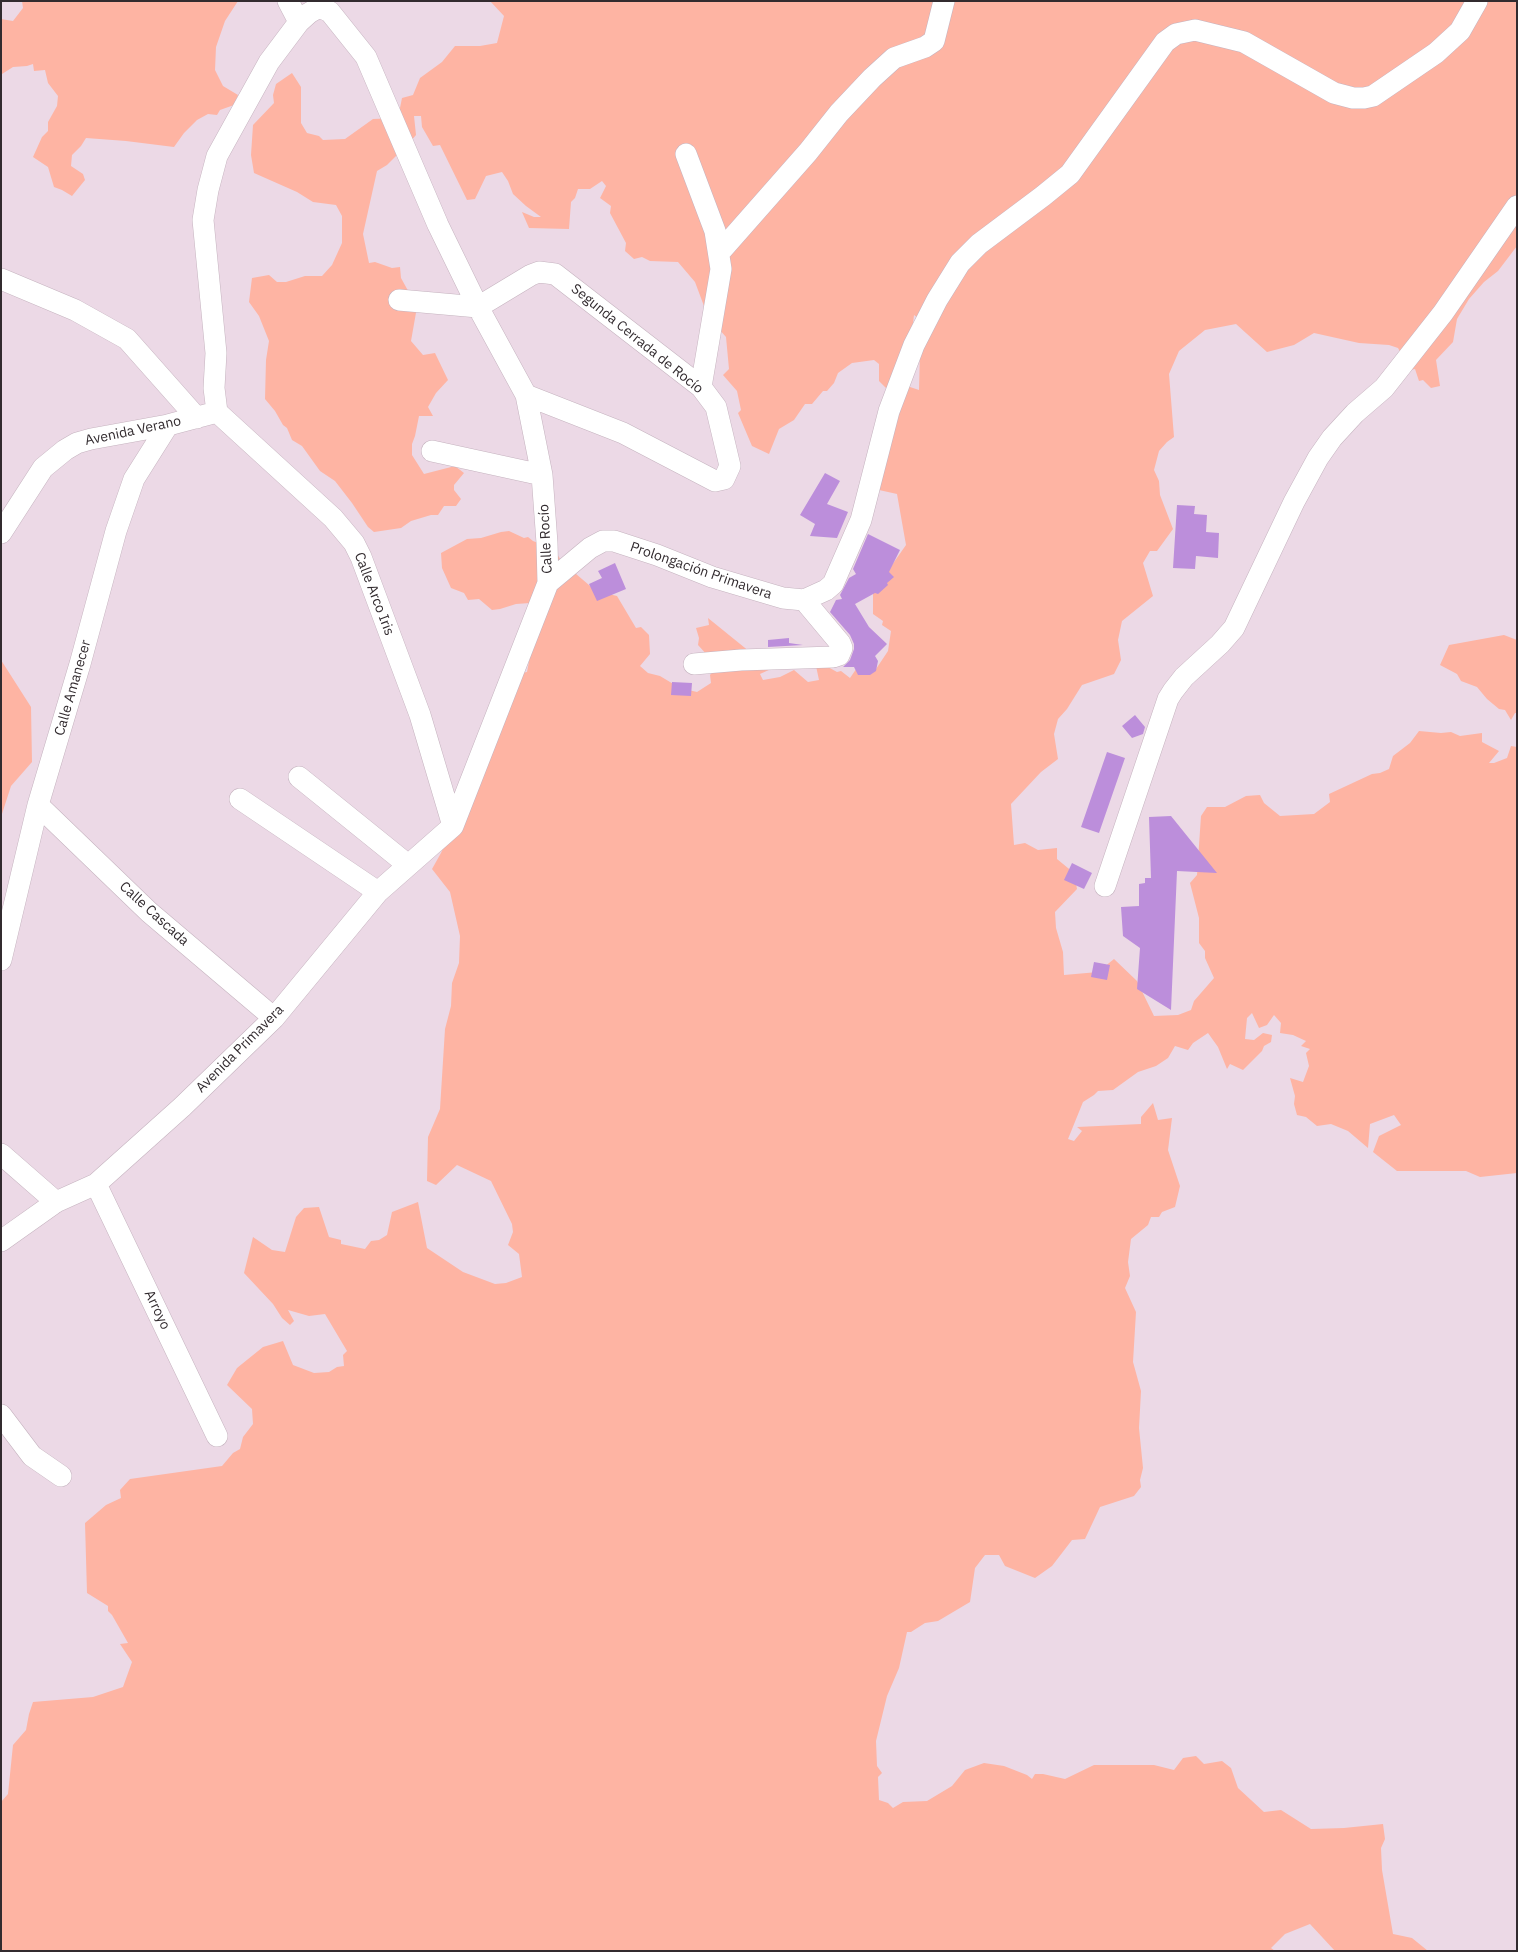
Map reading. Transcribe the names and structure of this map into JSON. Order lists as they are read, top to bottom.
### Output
{
  "streets": {
    "street": [
      "Segunda Cerrada de Rocío",
      "Avenida Verano",
      "Calle Rocío",
      "Prolongación Primavera",
      "Calle Arco Iris",
      "Calle Amanecer",
      "Calle Cascada",
      "Avenida Primavera",
      "Arroyo"
    ]
  },
  "crossings": [
    ["Segunda Cerrada de Rocío", "Calle Rocío"],
    ["Avenida Verano", "Calle Rocío"],
    ["Avenida Verano", "Calle Arco Iris"],
    ["Avenida Verano", "Calle Amanecer"],
    ["Calle Rocío", "Prolongación Primavera"],
    ["Calle Rocío", "Calle Arco Iris"],
    ["Calle Rocío", "Avenida Primavera"],
    ["Calle Arco Iris", "Avenida Primavera"],
    ["Calle Amanecer", "Calle Cascada"],
    ["Calle Cascada", "Avenida Primavera"],
    ["Avenida Primavera", "Arroyo"]
  ]
}
